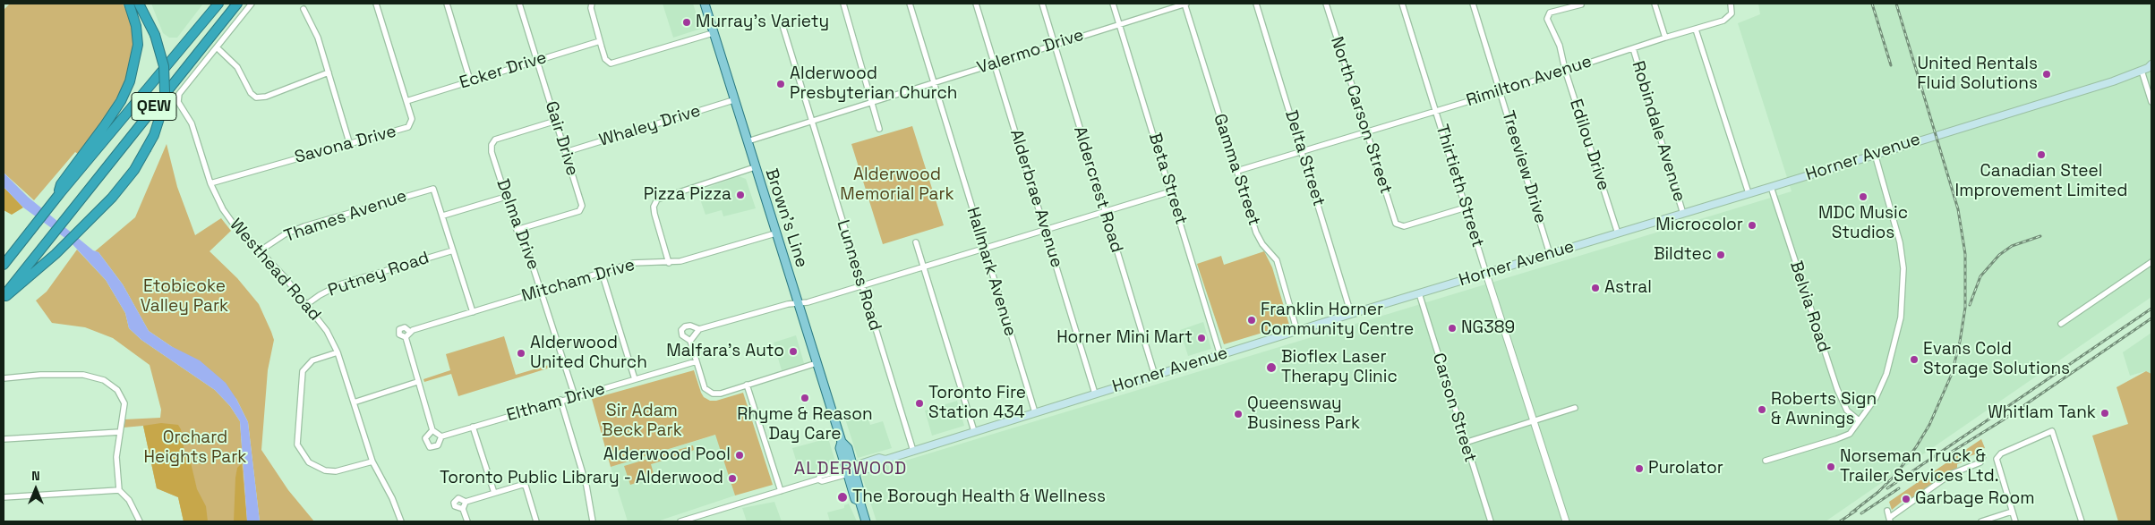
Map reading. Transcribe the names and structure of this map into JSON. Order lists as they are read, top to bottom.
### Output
{
  "streets": {
    "highway": ["QEW"],
    "main road": ["Horner Avenue", "Brown's Line"],
    "street": [
      "Valermo Drive",
      "Ecker Drive",
      "Rimilton Avenue",
      "North Carson Street",
      "Whaley Drive",
      "Robindale Avenue",
      "Gair Drive",
      "Savona Drive",
      "Edilou Drive",
      "Delta Street",
      "Treeview Drive",
      "Gamma Street",
      "Beta Street",
      "Thirtieth Street",
      "Aldercrest Road",
      "Alderbrae Avenue",
      "Thames Avenue",
      "Delma Drive",
      "Westhead Road",
      "Hallmark Avenue",
      "Putney Road",
      "Lunness Road",
      "Mitcham Drive",
      "Belvia Road",
      "Eltham Drive",
      "Carson Street"
    ]
  },
  "crossings": [
    ["Valermo Drive", "Gamma Street"],
    ["Valermo Drive", "Beta Street"],
    ["Valermo Drive", "Aldercrest Road"],
    ["Valermo Drive", "Alderbrae Avenue"],
    ["Valermo Drive", "Brown's Line"],
    ["Valermo Drive", "Hallmark Avenue"],
    ["Valermo Drive", "Lunness Road"],
    ["Ecker Drive", "Gair Drive"],
    ["Ecker Drive", "Savona Drive"],
    ["Rimilton Avenue", "North Carson Street"],
    ["Rimilton Avenue", "Robindale Avenue"],
    ["Rimilton Avenue", "Edilou Drive"],
    ["Rimilton Avenue", "Delta Street"],
    ["Rimilton Avenue", "Treeview Drive"],
    ["Rimilton Avenue", "Gamma Street"],
    ["Rimilton Avenue", "Thirtieth Street"],
    ["North Carson Street", "Thirtieth Street"],
    ["Whaley Drive", "Gair Drive"],
    ["Whaley Drive", "Brown's Line"],
    ["Robindale Avenue", "Horner Avenue"],
    ["Gair Drive", "Delma Drive"],
    ["Savona Drive", "Westhead Road"],
    ["Edilou Drive", "Horner Avenue"],
    ["Horner Avenue", "Delta Street"],
    ["Horner Avenue", "Treeview Drive"],
    ["Horner Avenue", "Gamma Street"],
    ["Horner Avenue", "Beta Street"],
    ["Horner Avenue", "Thirtieth Street"],
    ["Horner Avenue", "Aldercrest Road"],
    ["Horner Avenue", "Alderbrae Avenue"],
    ["Horner Avenue", "Brown's Line"],
    ["Horner Avenue", "Hallmark Avenue"],
    ["Horner Avenue", "Lunness Road"],
    ["Horner Avenue", "Belvia Road"],
    ["Horner Avenue", "Carson Street"],
    ["Thames Avenue", "Westhead Road"],
    ["Brown's Line", "Mitcham Drive"],
    ["Delma Drive", "Mitcham Drive"],
    ["Delma Drive", "Eltham Drive"],
    ["Westhead Road", "Putney Road"]
  ],
  "districts": ["ALDERWOOD"],
  "parks": [
    "Alderwood Memorial Park",
    "Etobicoke Valley Park",
    "Sir Adam Beck Park",
    "Orchard Heights Park"
  ],
  "places": [
    "Murray's Variety",
    "United Rentals Fluid Solutions",
    "Alderwood Presbyterian Church",
    "Canadian Steel Improvement Limited",
    "Pizza Pizza",
    "MDC Music Studios",
    "Microcolor",
    "Bildtec",
    "Astral",
    "Franklin Horner Community Centre",
    "NG389",
    "Horner Mini Mart",
    "Malfara's Auto",
    "Alderwood United Church",
    "Evans Cold Storage Solutions",
    "Bioflex Laser Therapy Clinic",
    "Rhyme & Reason Day Care",
    "Toronto Fire Station 434",
    "Roberts Sign & Awnings",
    "Whitlam Tank",
    "Queensway Business Park",
    "Alderwood Pool",
    "Norseman Truck & Trailer Services Ltd.",
    "Purolator",
    "Toronto Public Library - Alderwood",
    "The Borough Health & Wellness",
    "Garbage Room"
  ],
  "north": "top"
}
